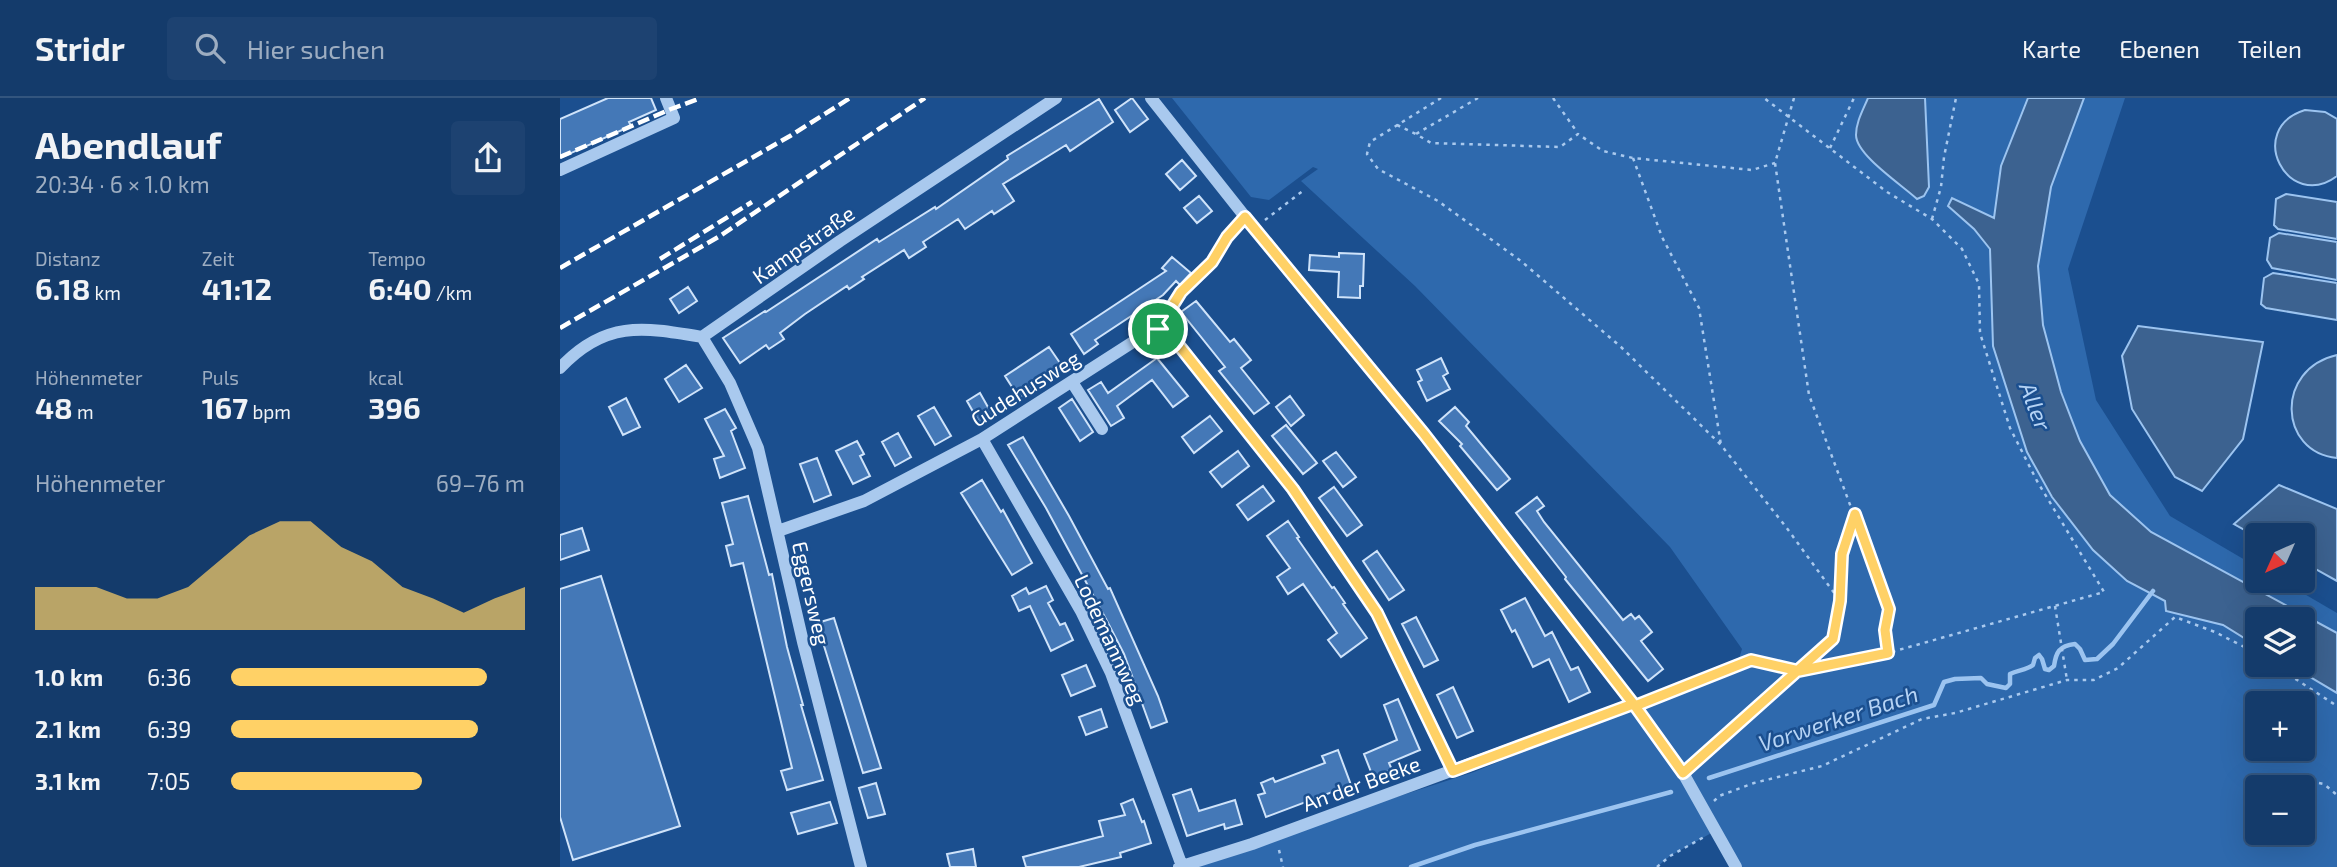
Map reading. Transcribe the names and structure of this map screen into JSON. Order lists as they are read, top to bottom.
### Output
{
  "streets": {
    "street": [
      "Kampstraße",
      "Gudehusweg",
      "Eggersweg",
      "Lodemannweg",
      "An der Beeke"
    ]
  },
  "crossings": [
    ["Kampstraße", "Eggersweg"],
    ["Gudehusweg", "Eggersweg"],
    ["Gudehusweg", "Lodemannweg"],
    ["Lodemannweg", "An der Beeke"]
  ],
  "water": ["Aller", "Vorwerker Bach"],
  "north": "bottom left",
  "page": {
    "header": "Stridr",
    "search": "Hier suchen",
    "nav": ["Karte", "Ebenen", "Teilen"],
    "heading": ["Abendlauf", "20:34 · 6 × 1.0 km"],
    "stats": [
      ["Distanz", "6.18 km"],
      ["Zeit", "41:12"],
      ["Tempo", "6:40 /km"],
      ["Höhenmeter", "48 m"],
      ["Puls", "167 bpm"],
      ["kcal", "396"]
    ],
    "chart": ["Höhenmeter", "69–76 m"],
    "map_buttons": ["+", "−"],
    "list": [
      {
        "name": "1.0 km",
        "note": "6:36"
      },
      {
        "name": "2.1 km",
        "note": "6:39"
      },
      {
        "name": "3.1 km",
        "note": "7:05"
      }
    ]
  }
}
